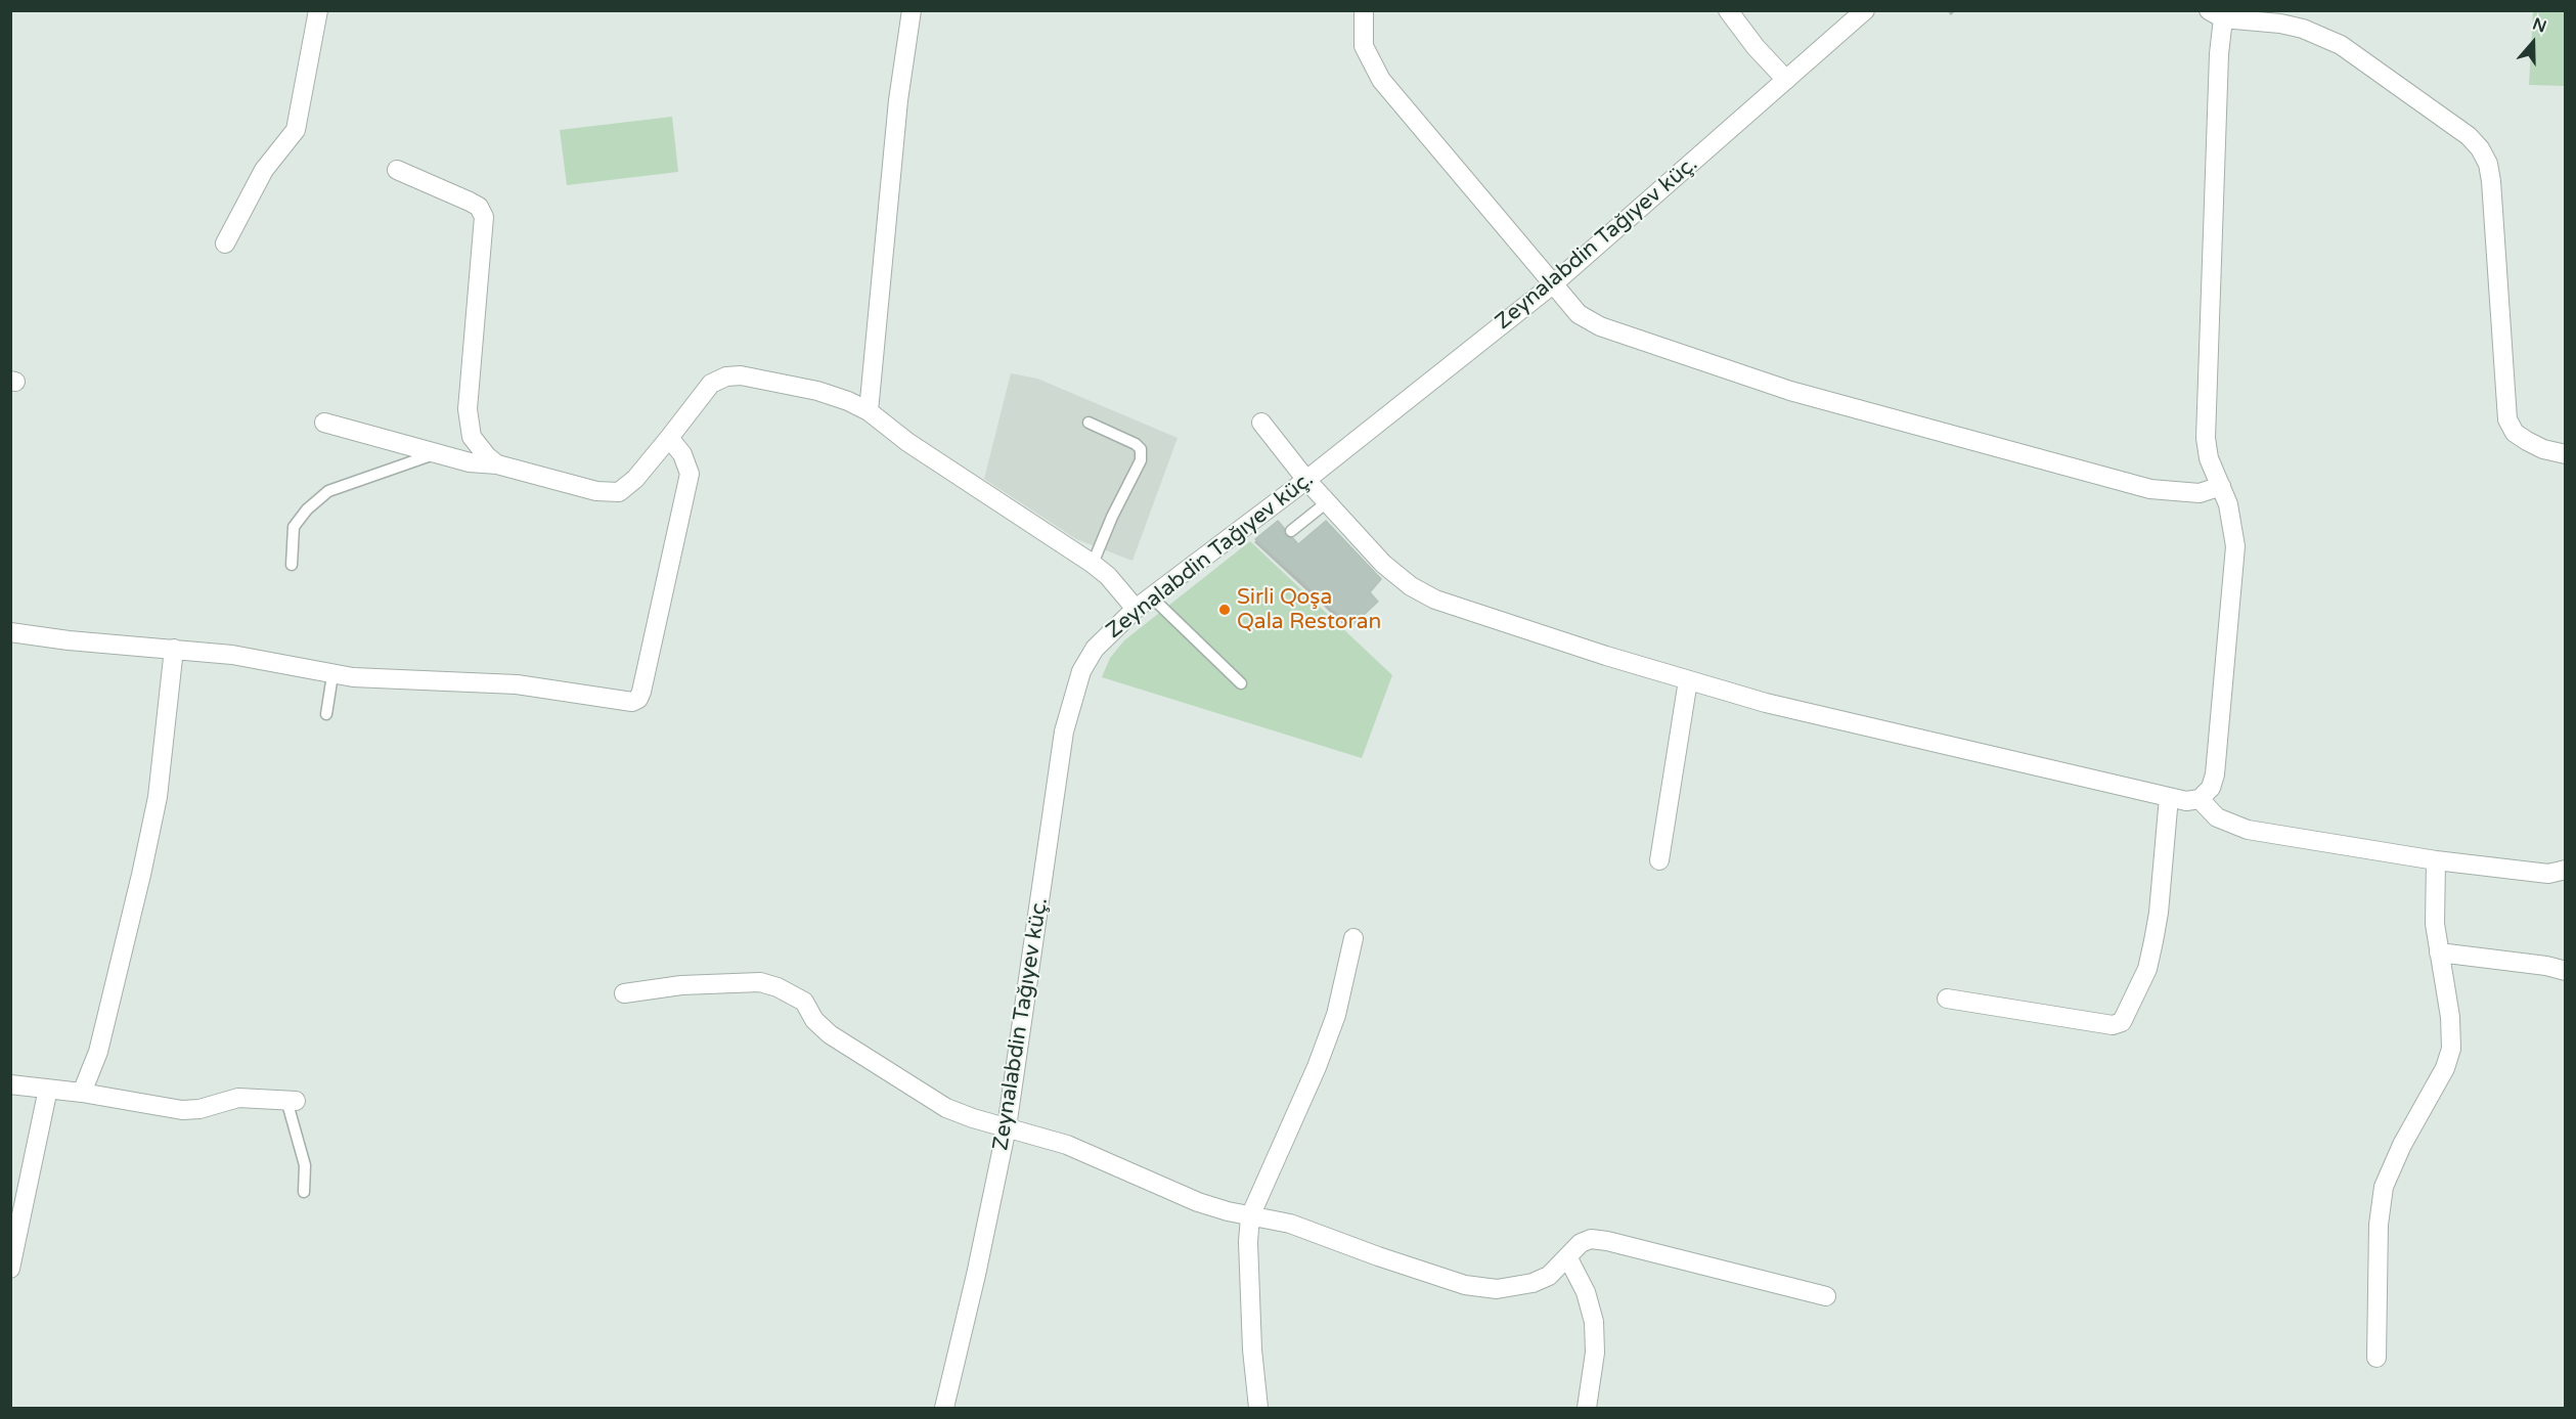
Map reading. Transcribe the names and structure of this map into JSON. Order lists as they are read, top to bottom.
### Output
{
  "streets": {
    "street": ["Zeynalabdin Tağıyev küç."]
  },
  "places": ["Sirli Qoşa Qala Restoran"],
  "north": "top"
}
